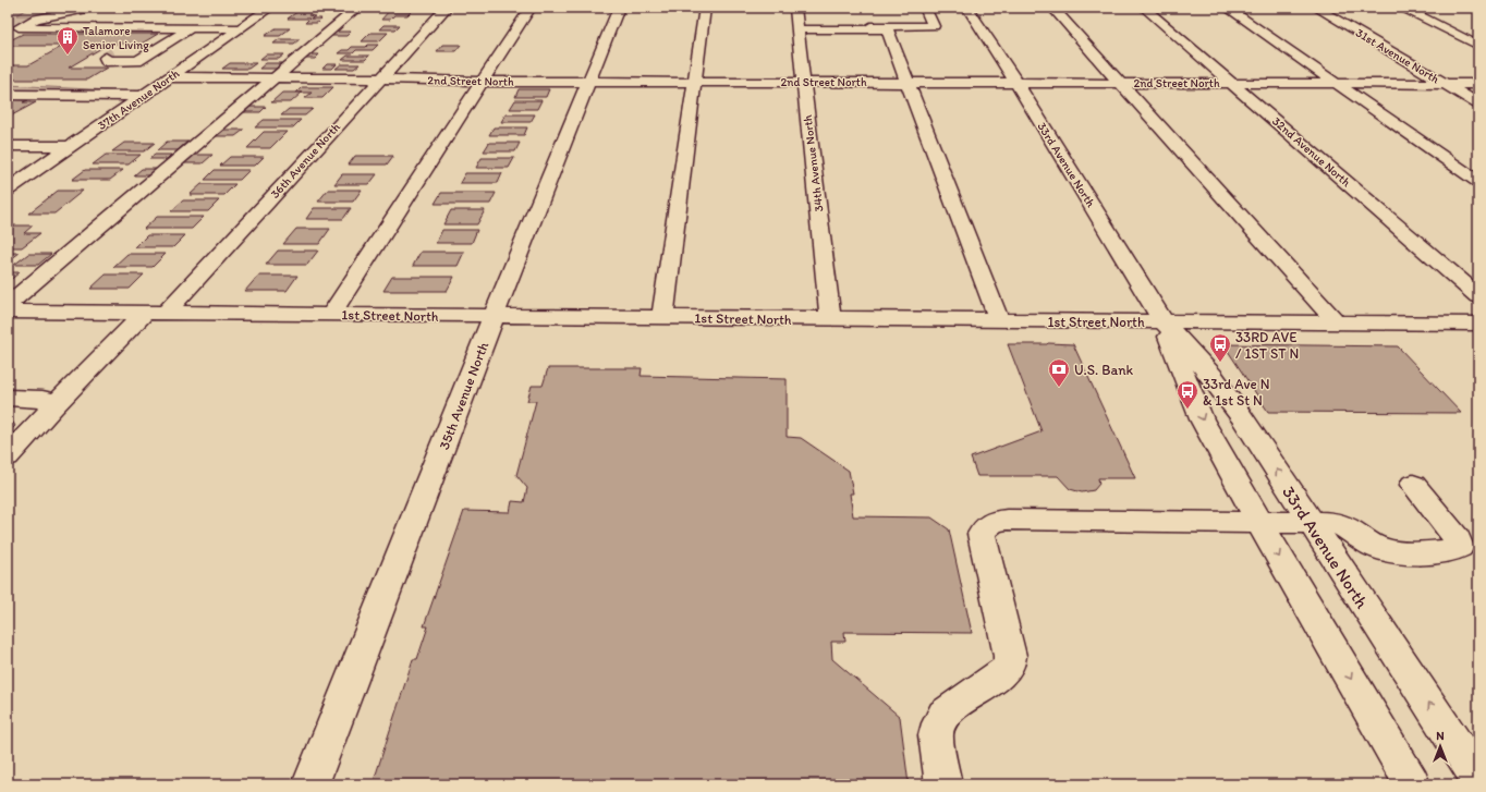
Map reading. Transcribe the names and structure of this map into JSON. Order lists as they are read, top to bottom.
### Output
{
  "streets": {
    "street": [
      "31st Avenue North",
      "2nd Street North",
      "37th Avenue North",
      "32nd Avenue North",
      "36th Avenue North",
      "34th Avenue North",
      "33rd Avenue North",
      "1st Street North",
      "35th Avenue North"
    ]
  },
  "crossings": [
    ["31st Avenue North", "2nd Street North"],
    ["2nd Street North", "37th Avenue North"],
    ["2nd Street North", "32nd Avenue North"],
    ["2nd Street North", "36th Avenue North"],
    ["2nd Street North", "34th Avenue North"],
    ["2nd Street North", "33rd Avenue North"],
    ["2nd Street North", "35th Avenue North"],
    ["36th Avenue North", "1st Street North"],
    ["34th Avenue North", "1st Street North"],
    ["33rd Avenue North", "1st Street North"],
    ["1st Street North", "35th Avenue North"]
  ],
  "places": {
    "building": ["Talamore Senior Living"],
    "bus stop": ["33RD AVE / 1ST ST N", "33rd Ave N & 1st St N"],
    "bank": ["U.S. Bank"]
  },
  "north": "top"
}
